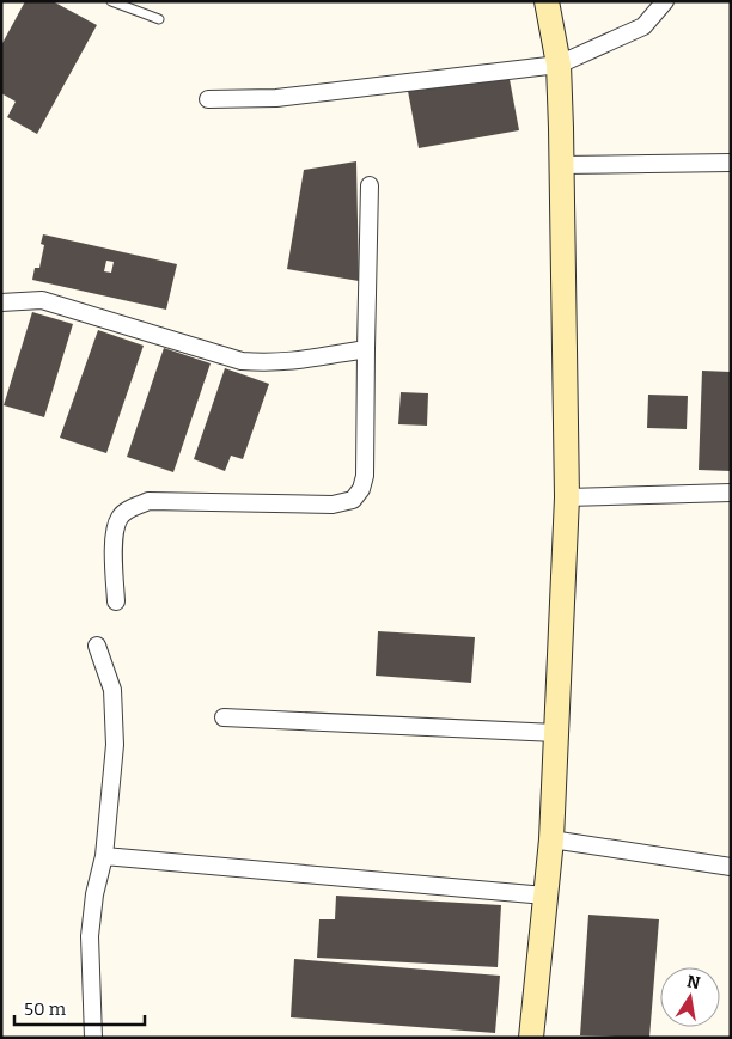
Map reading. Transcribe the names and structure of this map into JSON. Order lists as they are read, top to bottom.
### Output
{
  "scale_bar": "50 m",
  "north": "top"
}
